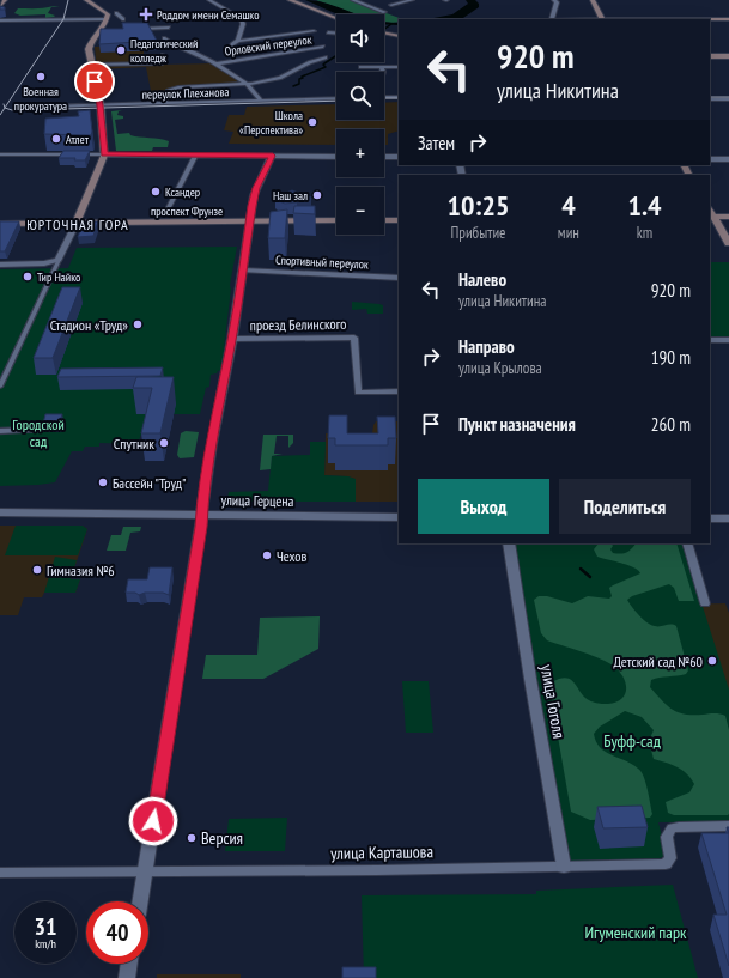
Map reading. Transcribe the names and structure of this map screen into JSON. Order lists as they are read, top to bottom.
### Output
{
  "streets": {
    "main road": ["проспект Фрунзе"],
    "street": [
      "Орловский переулок",
      "переулок Плеханова",
      "Спортивный переулок",
      "проезд Белинского",
      "улица Герцена",
      "улица Гоголя",
      "улица Карташова"
    ]
  },
  "crossings": [
    ["улица Гоголя", "улица Карташова"]
  ],
  "districts": ["ЮРТОЧНАЯ ГОРА"],
  "parks": ["Городской сад", "Буфф-сад", "Игуменский парк"],
  "places": {
    "health": ["Роддом имени Семашко"],
    "other": [
      "Педагогический колледж",
      "Военная прокуратура",
      "Школа «Перспектива»",
      "Атлет",
      "Ксандер",
      "Наш зал",
      "Тир Найко",
      "Стадион «Труд»",
      "Спутник",
      "Бассейн \"Труд\"",
      "Чехов",
      "Гимназия №6",
      "Детский сад №60",
      "Версия"
    ]
  },
  "page": {
    "map_buttons": ["+", "−"],
    "turn": ["920 m", "улица Никитина"],
    "then": "Затем",
    "eta": [
      "10:25",
      "Прибытие",
      "4",
      "мин",
      "1.4",
      "km"
    ],
    "list": [
      {
        "name": "Налево",
        "note": "улица Никитина",
        "value": "920 m"
      },
      {
        "name": "Направо",
        "note": "улица Крылова",
        "value": "190 m"
      },
      {
        "name": "Пункт назначения",
        "value": "260 m"
      }
    ],
    "buttons": ["Выход", "Поделиться"],
    "speed": "31 km/h",
    "limit": "40"
  }
}
